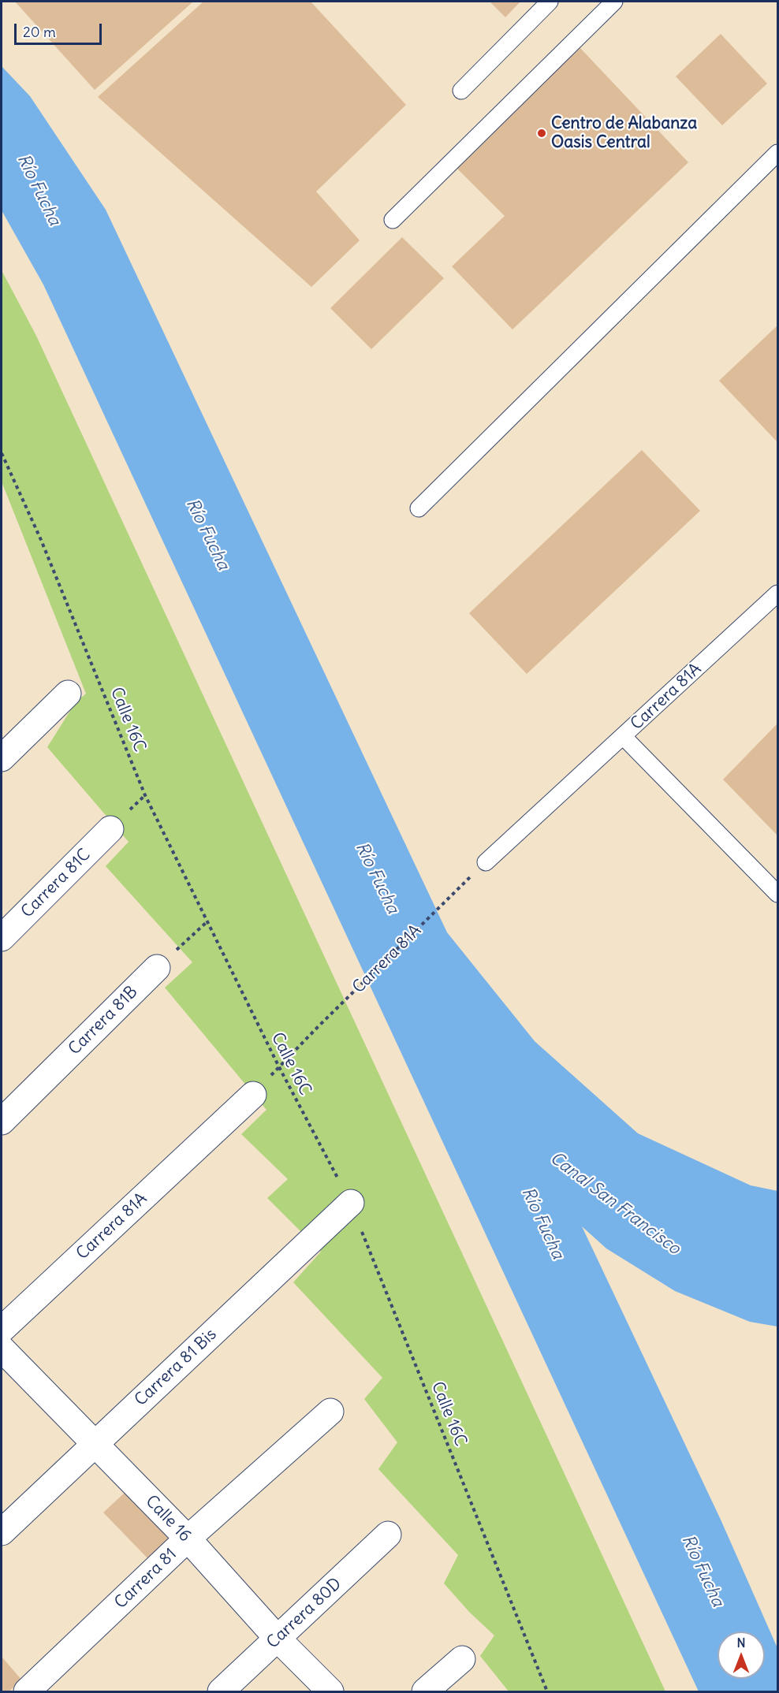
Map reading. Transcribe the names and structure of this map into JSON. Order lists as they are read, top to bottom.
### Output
{
  "streets": {
    "street": [
      "Carrera 81A",
      "Carrera 81C",
      "Carrera 81B",
      "Carrera 81 Bis",
      "Calle 16",
      "Carrera 81",
      "Carrera 80D"
    ],
    "path": ["Calle 16C"]
  },
  "crossings": [
    ["Carrera 81A", "Calle 16C"],
    ["Calle 16C", "Carrera 81 Bis"],
    ["Carrera 81 Bis", "Calle 16"],
    ["Calle 16", "Carrera 81"],
    ["Calle 16", "Carrera 80D"]
  ],
  "water": ["Río Fucha", "Canal San Francisco"],
  "places": ["Centro de Alabanza Oasis Central"],
  "scale_bar": "20 m",
  "north": "top"
}
